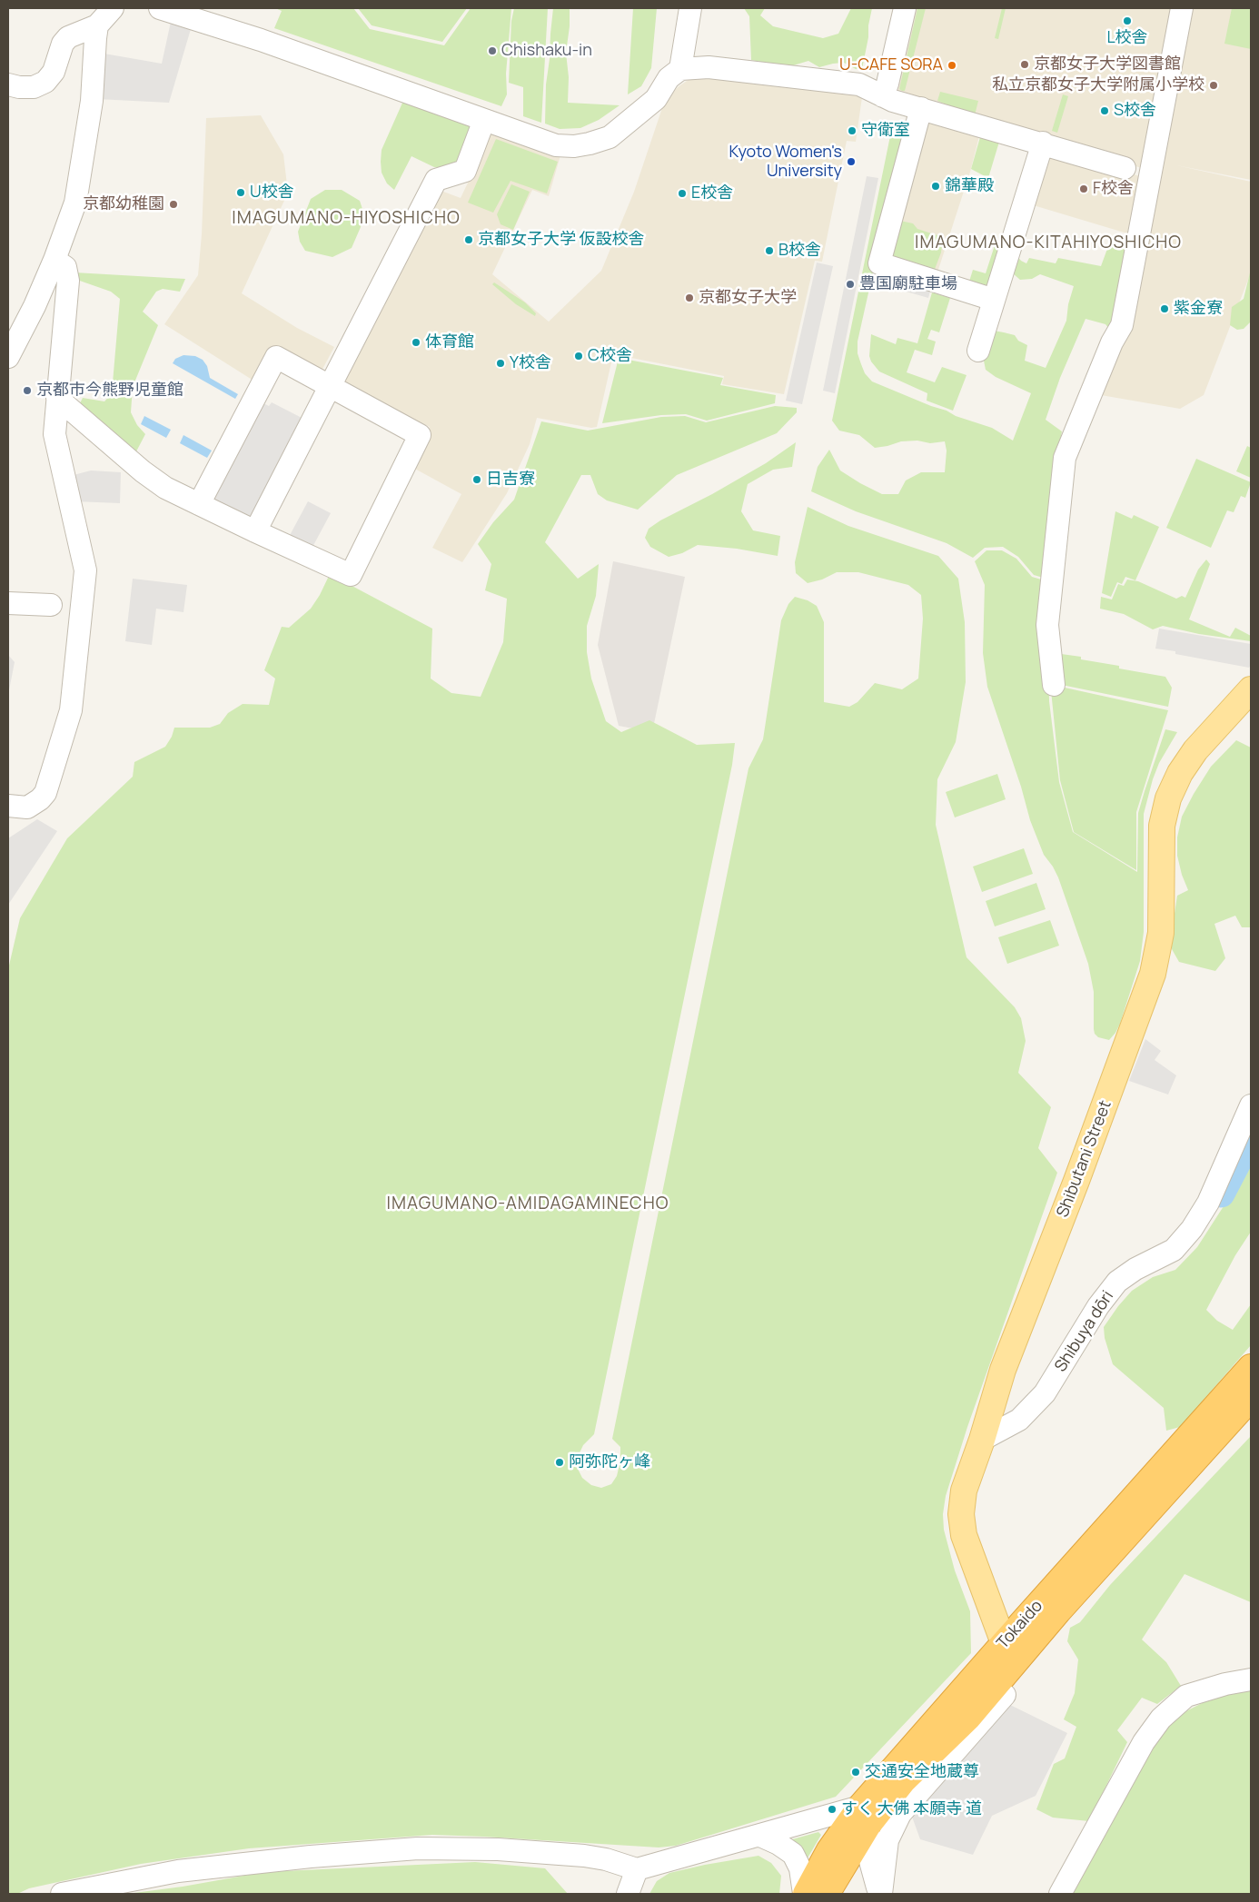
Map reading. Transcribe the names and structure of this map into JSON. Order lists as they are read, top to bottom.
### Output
{
  "streets": {
    "highway": ["Tokaido"],
    "main road": ["Shibutani Street"],
    "street": ["Shibuya dōri"]
  },
  "crossings": [
    ["Shibutani Street", "Shibuya dōri"],
    ["Shibutani Street", "Tokaido"]
  ],
  "districts": ["IMAGUMANO-HIYOSHICHO", "IMAGUMANO-KITAHIYOSHICHO", "IMAGUMANO-AMIDAGAMINECHO"],
  "places": [
    "L校舎",
    "Chishaku-in",
    "京都女子大学図書館",
    "U-CAFE SORA",
    "私立京都女子大学附属小学校",
    "S校舎",
    "守衛室",
    "Kyoto Women's University",
    "錦華殿",
    "F校舎",
    "U校舎",
    "E校舎",
    "京都幼稚園",
    "京都女子大学 仮設校舎",
    "B校舎",
    "豊国廟駐車場",
    "京都女子大学",
    "紫金寮",
    "体育館",
    "C校舎",
    "Y校舎",
    "京都市今熊野児童館",
    "日吉寮",
    "阿弥陀ヶ峰",
    "交通安全地蔵尊",
    "すく 大佛 本願寺 道"
  ]
}
